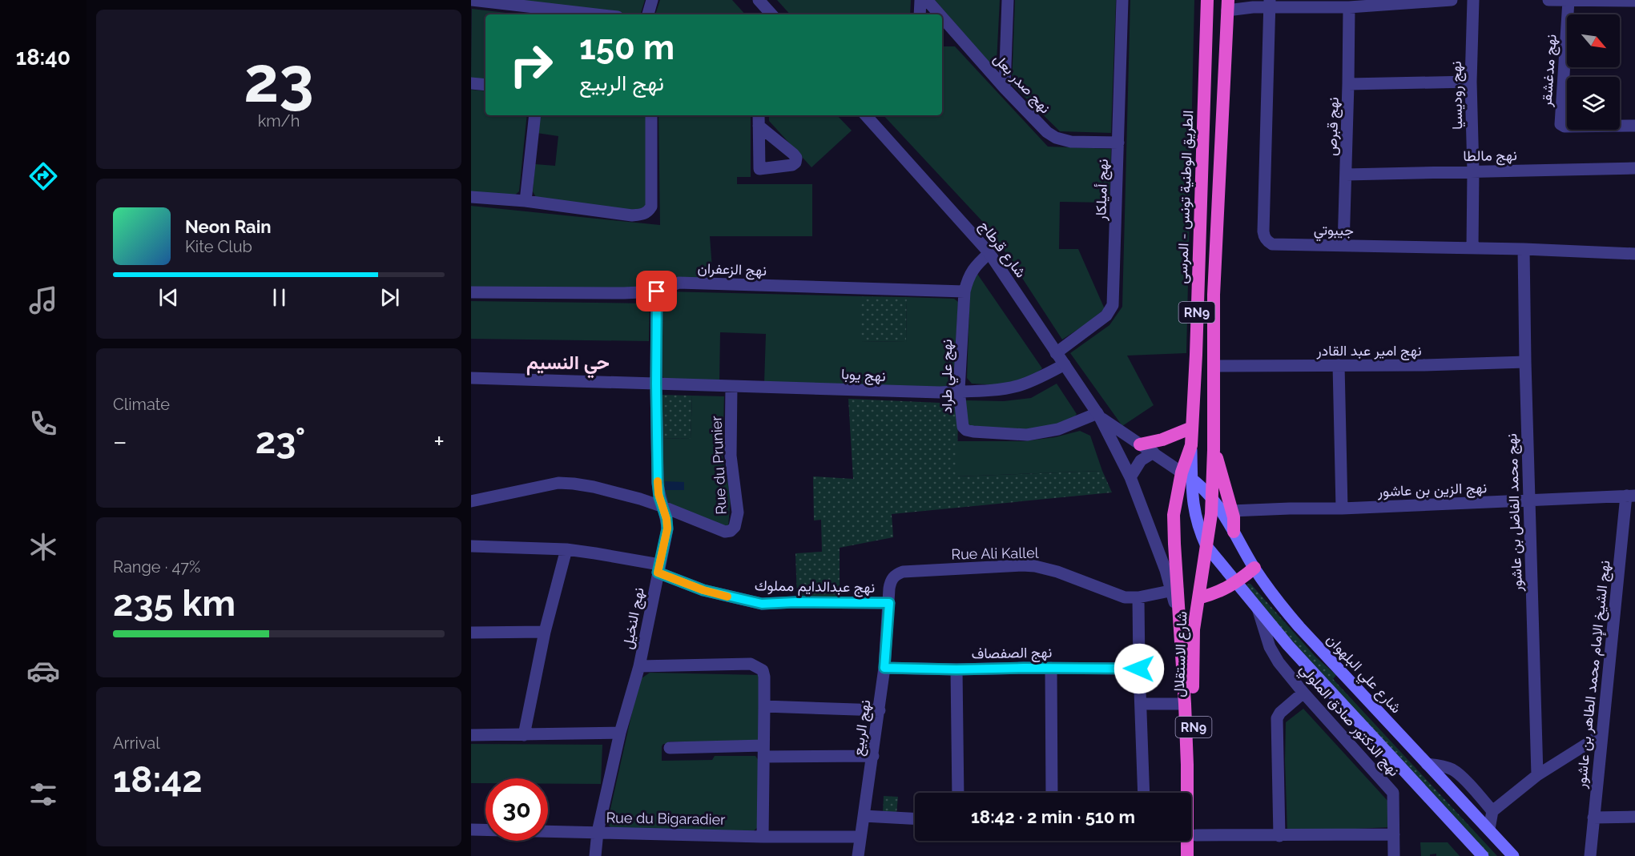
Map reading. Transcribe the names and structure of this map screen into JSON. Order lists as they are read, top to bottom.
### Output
{
  "streets": {
    "highway": ["الطريق الوطنية تونس - المرسى", "RN9", "شارع الاستقلال"],
    "main road": ["شارع علي البلهوان"],
    "street": [
      "نهج مدغشقر",
      "نهج صدر بعل",
      "نهج روديسيا",
      "نهج قبرص",
      "نهج مالطا",
      "نهج أميلكار",
      "جيبوتي",
      "شارع قرطاج",
      "نهج الزعفران",
      "نهج امير عبد القادر",
      "نهج يوبا",
      "نهج علي طراد",
      "Rue du Prunier",
      "نهج الزين بن عاشور",
      "نهج محمد الفاضل بن عاشور",
      "Rue Ali Kallel",
      "نهج عبدالدايم مملوك",
      "نهج النخيل",
      "نهج الصفصاف",
      "نهج الشيخ الإمام محمد الطاهر بن عاشور",
      "نهج الدكتور صادق الملولي",
      "نهج الربيع",
      "Rue du Bigaradier"
    ]
  },
  "crossings": [
    ["نهج صدر بعل", "نهج أميلكار"],
    ["نهج روديسيا", "نهج مالطا"],
    ["نهج روديسيا", "جيبوتي"],
    ["نهج قبرص", "نهج مالطا"],
    ["نهج قبرص", "جيبوتي"],
    ["نهج أميلكار", "شارع قرطاج"],
    ["الطريق الوطنية تونس - المرسى", "Rue Ali Kallel"],
    ["الطريق الوطنية تونس - المرسى", "شارع الاستقلال"],
    ["الطريق الوطنية تونس - المرسى", "شارع علي البلهوان"],
    ["جيبوتي", "نهج محمد الفاضل بن عاشور"],
    ["شارع قرطاج", "نهج يوبا"],
    ["شارع قرطاج", "نهج علي طراد"],
    ["نهج الزعفران", "نهج علي طراد"],
    ["RN9", "نهج امير عبد القادر"],
    ["RN9", "شارع الاستقلال"],
    ["RN9", "شارع علي البلهوان"],
    ["نهج امير عبد القادر", "نهج محمد الفاضل بن عاشور"],
    ["نهج يوبا", "نهج علي طراد"],
    ["نهج يوبا", "Rue du Prunier"],
    ["نهج يوبا", "نهج النخيل"],
    ["Rue du Prunier", "نهج النخيل"],
    ["نهج الزين بن عاشور", "نهج محمد الفاضل بن عاشور"],
    ["نهج الزين بن عاشور", "نهج الشيخ الإمام محمد الطاهر بن عاشور"],
    ["Rue Ali Kallel", "نهج عبدالدايم مملوك"],
    ["Rue Ali Kallel", "نهج الربيع"],
    ["نهج عبدالدايم مملوك", "نهج النخيل"],
    ["نهج عبدالدايم مملوك", "نهج الربيع"],
    ["نهج النخيل", "Rue du Bigaradier"],
    ["نهج الصفصاف", "نهج الربيع"],
    ["نهج الربيع", "Rue du Bigaradier"]
  ],
  "districts": ["حي النسيم"],
  "north": "bottom right",
  "page": {
    "tabs": "18:40",
    "tile": [
      ["23", "km/h"],
      "Climate",
      ["Range · 47%", "235 km"],
      ["Arrival", "18:42"]
    ],
    "turn": ["150 m", "نهج الربيع"],
    "song": ["Neon Rain", "Kite Club"],
    "heat": ["−", "23°", "+"],
    "limit": "30",
    "trip": "18:42 · 2 min · 510 m"
  }
}
